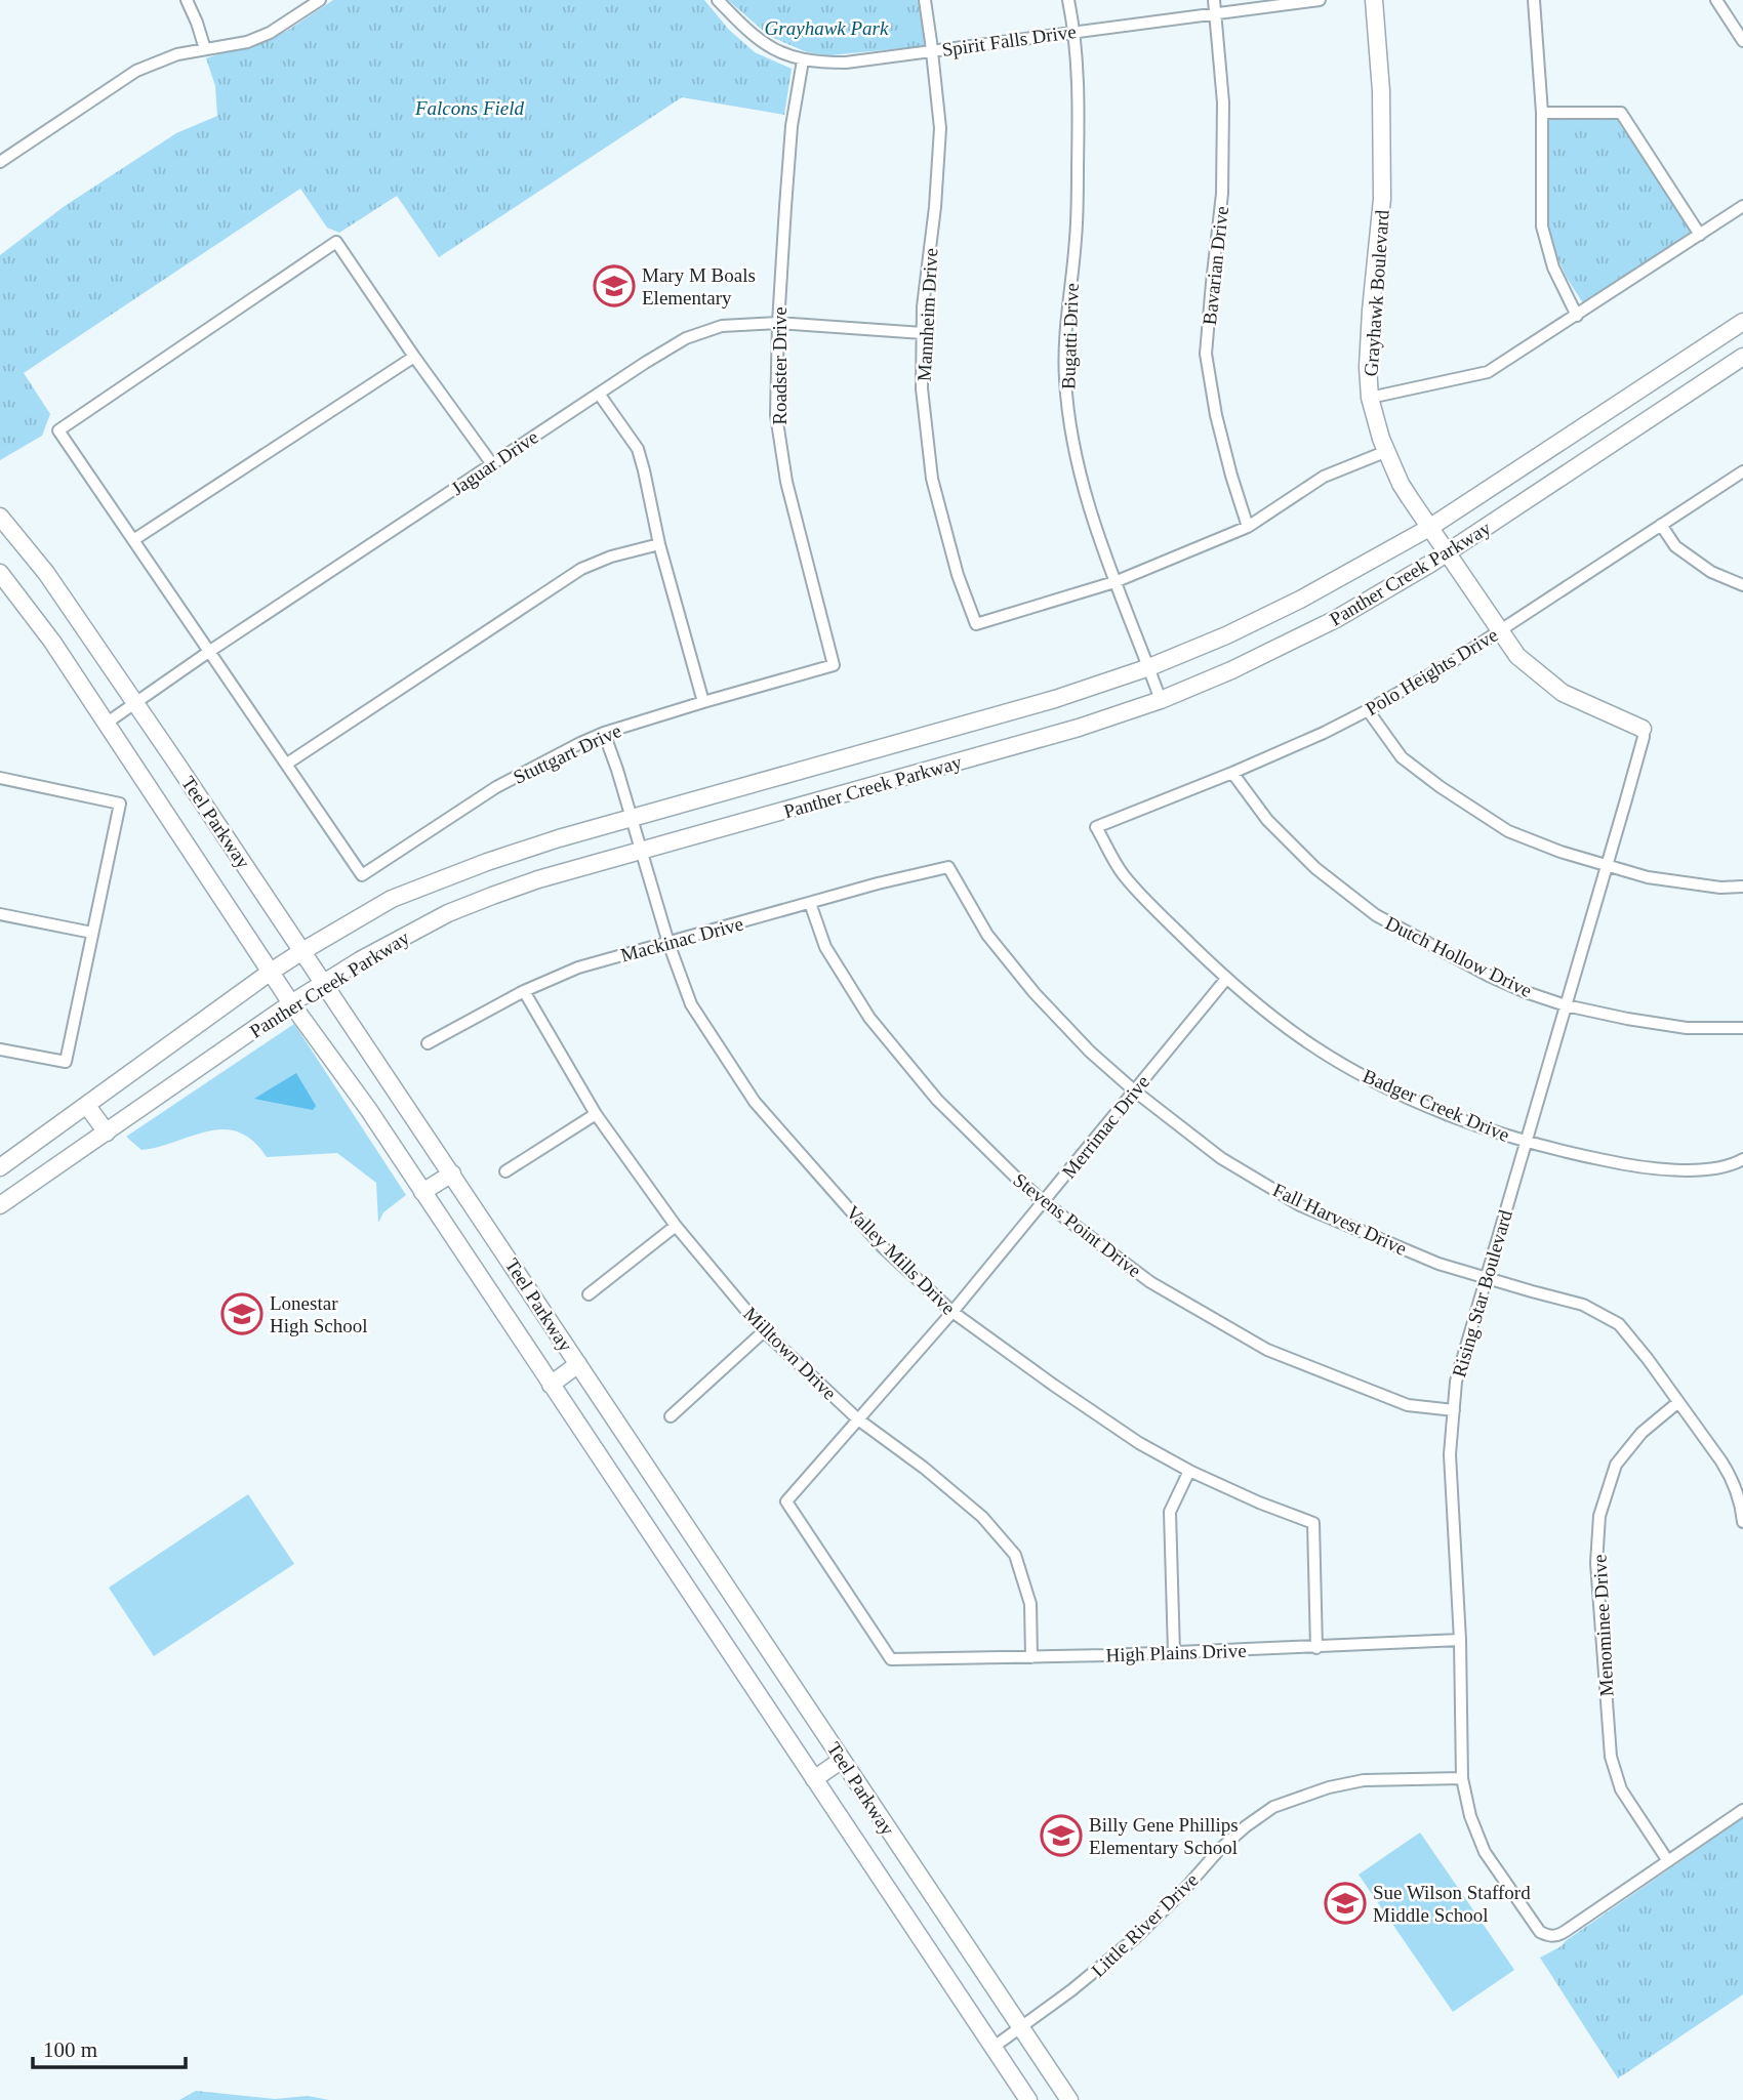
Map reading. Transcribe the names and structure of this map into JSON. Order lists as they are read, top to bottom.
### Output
{
  "streets": {
    "main road": ["Grayhawk Boulevard", "Panther Creek Parkway", "Teel Parkway"],
    "street": [
      "Spirit Falls Drive",
      "Bavarian Drive",
      "Mannheim Drive",
      "Bugatti Drive",
      "Roadster Drive",
      "Jaguar Drive",
      "Polo Heights Drive",
      "Stuttgart Drive",
      "Mackinac Drive",
      "Dutch Hollow Drive",
      "Badger Creek Drive",
      "Merrimac Drive",
      "Fall Harvest Drive",
      "Stevens Point Drive",
      "Valley Mills Drive",
      "Rising Star Boulevard",
      "Milltown Drive",
      "Menominee Drive",
      "High Plains Drive",
      "Little River Drive"
    ]
  },
  "crossings": [
    ["Spirit Falls Drive", "Bavarian Drive"],
    ["Spirit Falls Drive", "Mannheim Drive"],
    ["Spirit Falls Drive", "Bugatti Drive"],
    ["Spirit Falls Drive", "Roadster Drive"],
    ["Grayhawk Boulevard", "Panther Creek Parkway"],
    ["Grayhawk Boulevard", "Polo Heights Drive"],
    ["Grayhawk Boulevard", "Rising Star Boulevard"],
    ["Mannheim Drive", "Bugatti Drive"],
    ["Mannheim Drive", "Jaguar Drive"],
    ["Bugatti Drive", "Panther Creek Parkway"],
    ["Roadster Drive", "Jaguar Drive"],
    ["Roadster Drive", "Stuttgart Drive"],
    ["Jaguar Drive", "Teel Parkway"],
    ["Panther Creek Parkway", "Teel Parkway"],
    ["Panther Creek Parkway", "Valley Mills Drive"],
    ["Polo Heights Drive", "Dutch Hollow Drive"],
    ["Polo Heights Drive", "Badger Creek Drive"],
    ["Stuttgart Drive", "Valley Mills Drive"],
    ["Teel Parkway", "Little River Drive"],
    ["Mackinac Drive", "Fall Harvest Drive"],
    ["Mackinac Drive", "Stevens Point Drive"],
    ["Mackinac Drive", "Valley Mills Drive"],
    ["Mackinac Drive", "Milltown Drive"],
    ["Dutch Hollow Drive", "Rising Star Boulevard"],
    ["Badger Creek Drive", "Merrimac Drive"],
    ["Badger Creek Drive", "Rising Star Boulevard"],
    ["Merrimac Drive", "Fall Harvest Drive"],
    ["Merrimac Drive", "Stevens Point Drive"],
    ["Merrimac Drive", "Valley Mills Drive"],
    ["Merrimac Drive", "Milltown Drive"],
    ["Merrimac Drive", "High Plains Drive"],
    ["Fall Harvest Drive", "Rising Star Boulevard"],
    ["Fall Harvest Drive", "Menominee Drive"],
    ["Stevens Point Drive", "Rising Star Boulevard"],
    ["Valley Mills Drive", "High Plains Drive"],
    ["Rising Star Boulevard", "Menominee Drive"],
    ["Rising Star Boulevard", "High Plains Drive"],
    ["Rising Star Boulevard", "Little River Drive"],
    ["Milltown Drive", "High Plains Drive"]
  ],
  "parks": ["Grayhawk Park", "Falcons Field"],
  "places": {
    "school or university": [
      "Mary M Boals Elementary",
      "Lonestar High School",
      "Billy Gene Phillips Elementary School",
      "Sue Wilson Stafford Middle School"
    ]
  },
  "scale_bar": "100 m"
}
